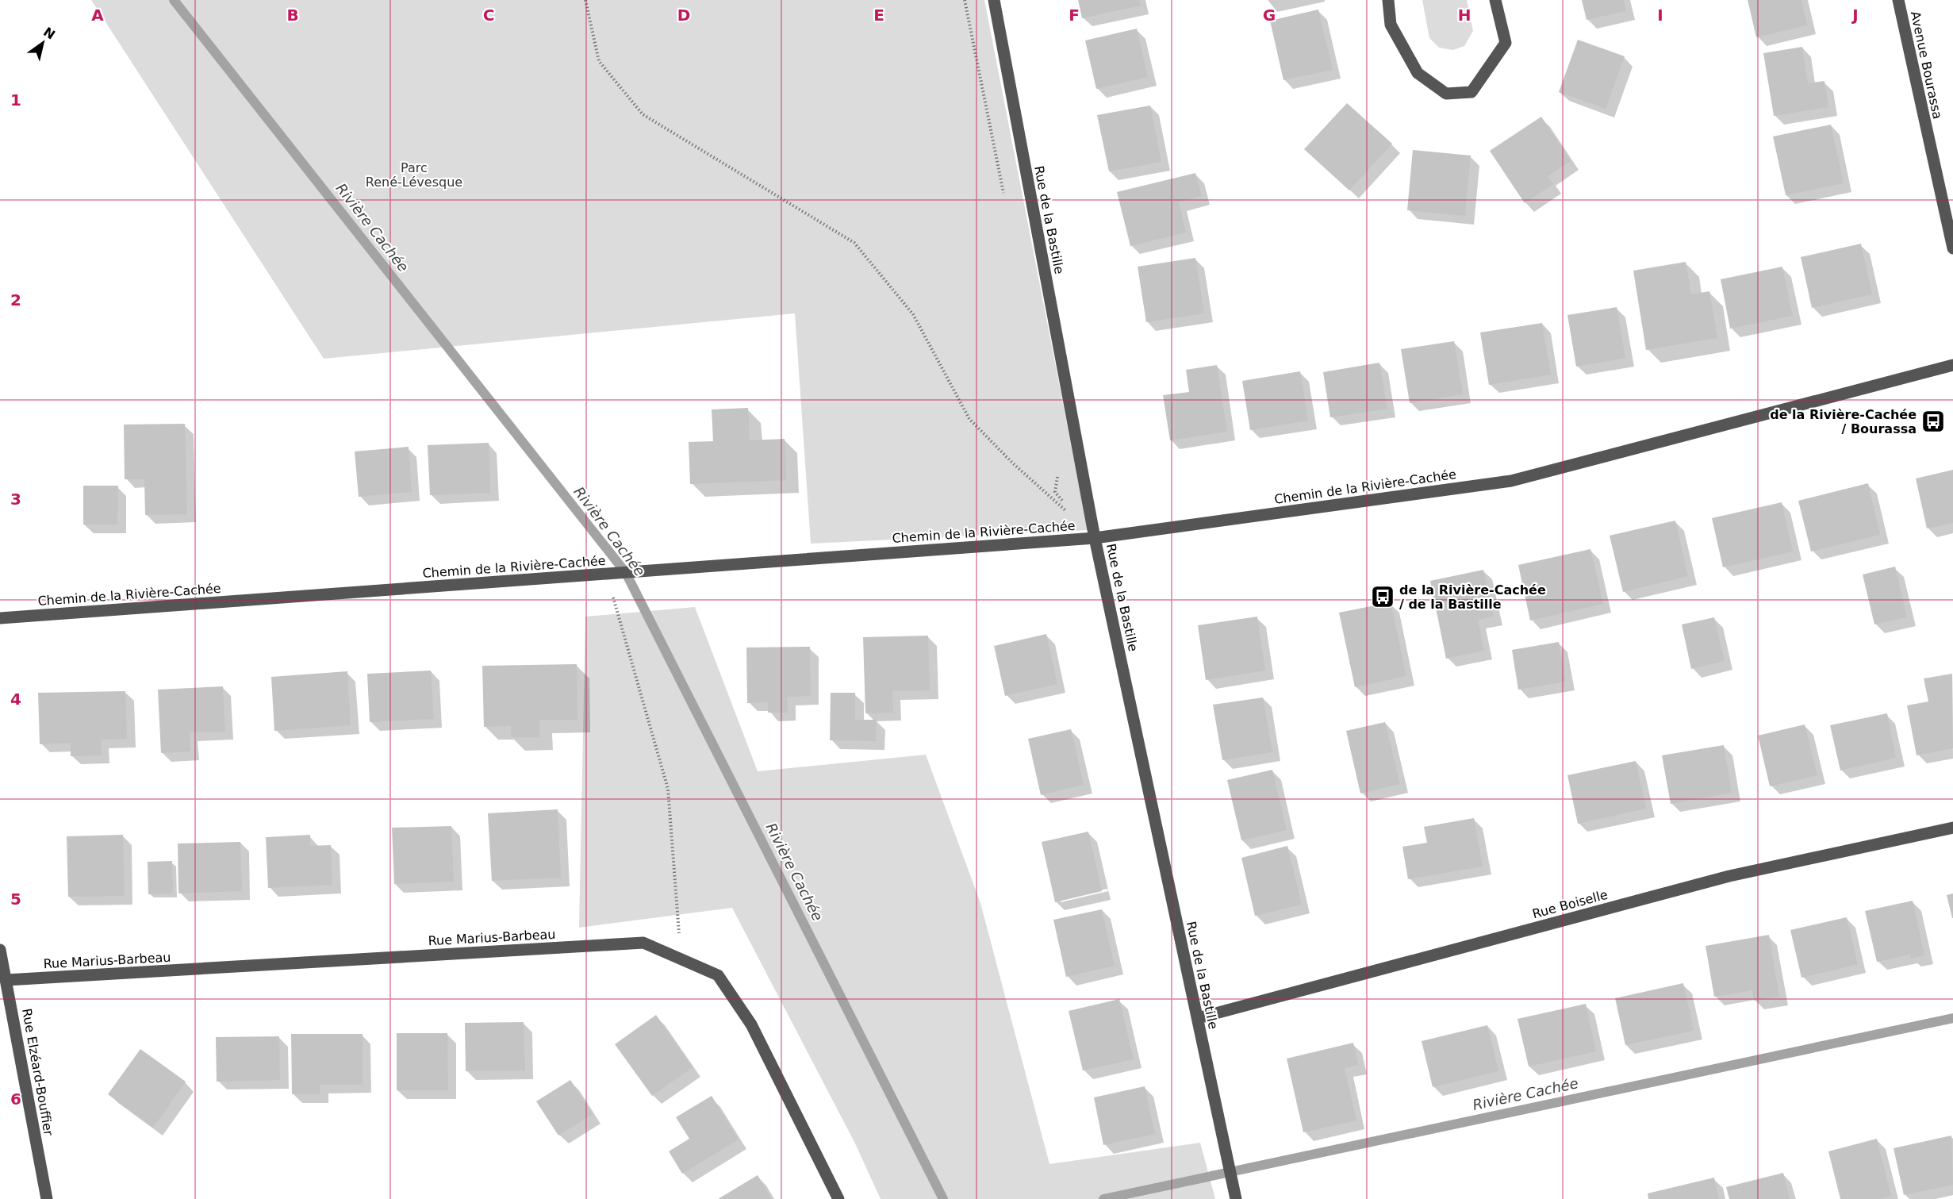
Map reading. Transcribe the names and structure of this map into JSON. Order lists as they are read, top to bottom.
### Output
{
  "streets": {
    "street": [
      "Avenue Bourassa",
      "Rue de la Bastille",
      "Chemin de la Rivière-Cachée",
      "Rue Boiselle",
      "Rue Marius-Barbeau",
      "Rue Elzéard-Bouffier"
    ]
  },
  "crossings": [
    ["Rue de la Bastille", "Chemin de la Rivière-Cachée"],
    ["Rue de la Bastille", "Rue Boiselle"],
    ["Rue Marius-Barbeau", "Rue Elzéard-Bouffier"]
  ],
  "water": ["Rivière Cachée"],
  "parks": ["Parc René-Lévesque"],
  "places": {
    "bus stop": ["de la Rivière-Cachée / Bourassa", "de la Rivière-Cachée / de la Bastille"]
  },
  "north": "top right",
  "grid": {
    "columns": [
      "A",
      "B",
      "C",
      "D",
      "E",
      "F",
      "G",
      "H",
      "I",
      "J"
    ],
    "rows": [
      "1",
      "2",
      "3",
      "4",
      "5",
      "6"
    ]
  }
}
